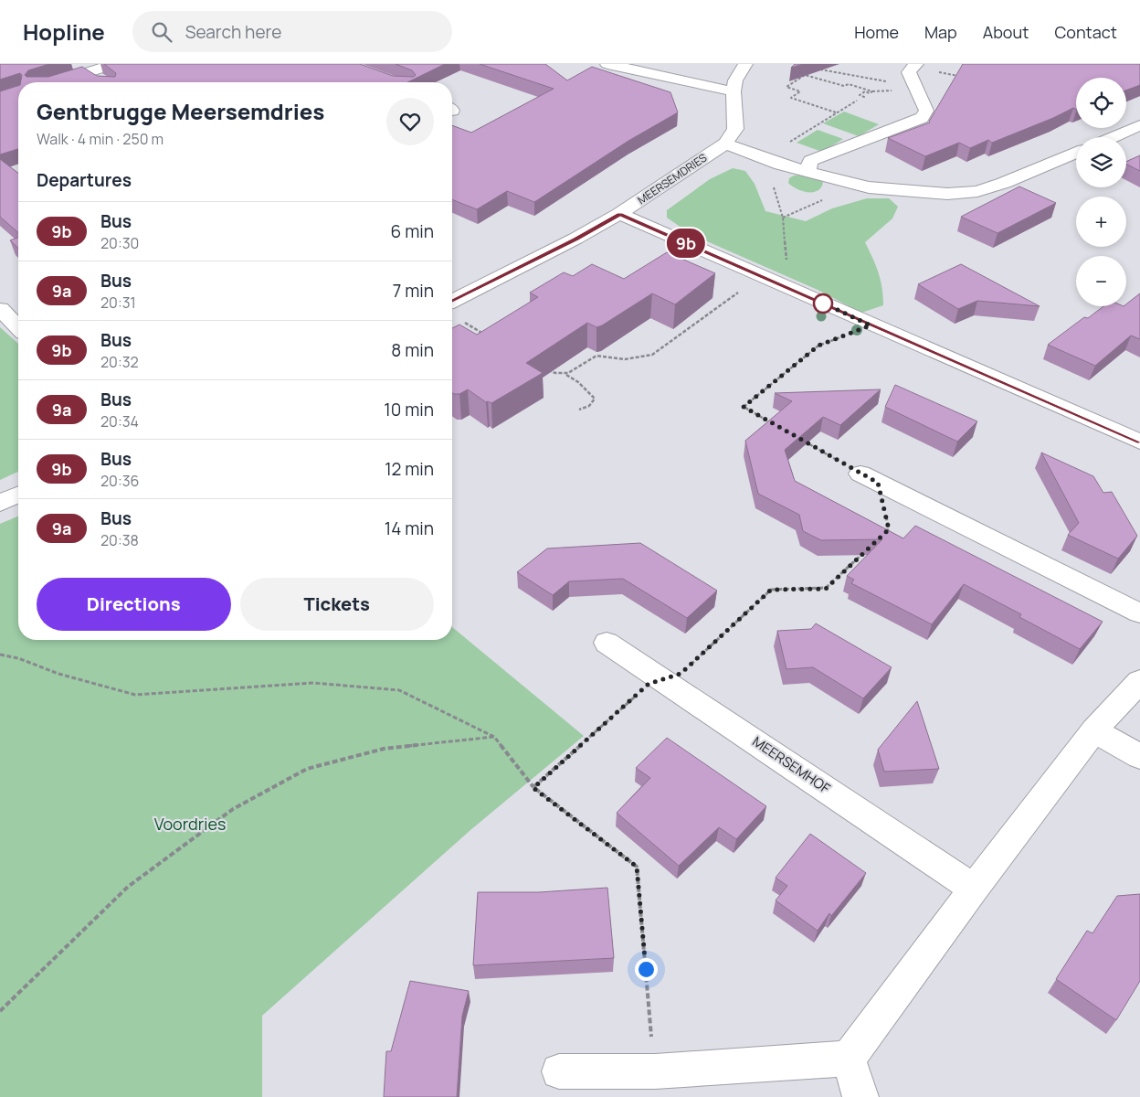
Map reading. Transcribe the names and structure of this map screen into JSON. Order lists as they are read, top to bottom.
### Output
{
  "streets": {
    "street": ["MEERSEMDRIES", "MEERSEMHOF"]
  },
  "parks": ["Voordries"],
  "lines": ["bus line 9b"],
  "page": {
    "header": "Hopline",
    "search": "Search here",
    "nav": [
      "Home",
      "Map",
      "About",
      "Contact"
    ],
    "on_map": "9b",
    "map_buttons": ["+", "−"],
    "heading": [
      ["Gentbrugge Meersemdries", "Walk · 4 min · 250 m"],
      "Departures"
    ],
    "list": [
      {
        "mark": "9b",
        "name": "Bus",
        "note": "20:30",
        "value": "6 min"
      },
      {
        "mark": "9a",
        "name": "Bus",
        "note": "20:31",
        "value": "7 min"
      },
      {
        "mark": "9b",
        "name": "Bus",
        "note": "20:32",
        "value": "8 min"
      },
      {
        "mark": "9a",
        "name": "Bus",
        "note": "20:34",
        "value": "10 min"
      },
      {
        "mark": "9b",
        "name": "Bus",
        "note": "20:36",
        "value": "12 min"
      },
      {
        "mark": "9a",
        "name": "Bus",
        "note": "20:38",
        "value": "14 min"
      }
    ],
    "buttons": ["Directions", "Tickets"]
  }
}
